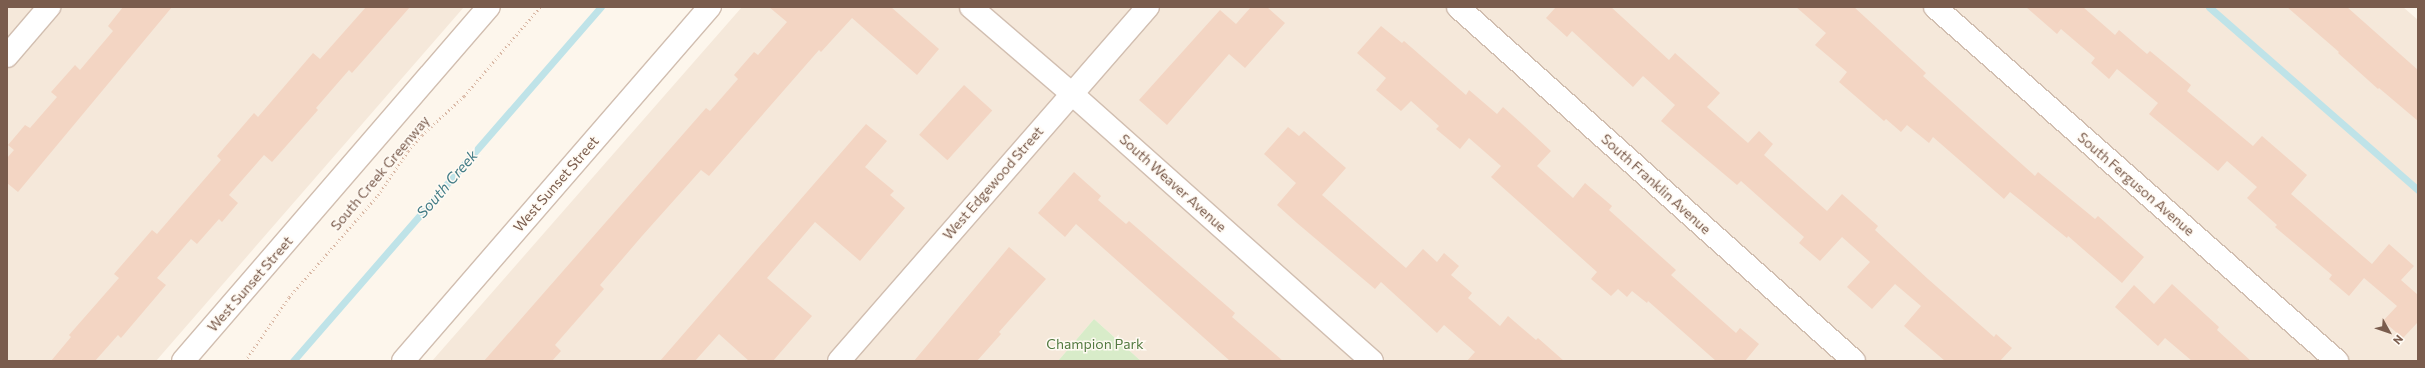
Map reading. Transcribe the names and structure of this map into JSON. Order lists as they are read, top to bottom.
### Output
{
  "streets": {
    "street": [
      "West Edgewood Street",
      "South Weaver Avenue",
      "West Sunset Street",
      "South Franklin Avenue",
      "South Ferguson Avenue"
    ],
    "path": ["South Creek Greenway"]
  },
  "crossings": [
    ["West Edgewood Street", "South Weaver Avenue"]
  ],
  "water": ["South Creek"],
  "parks": ["Champion Park"],
  "north": "bottom right"
}
